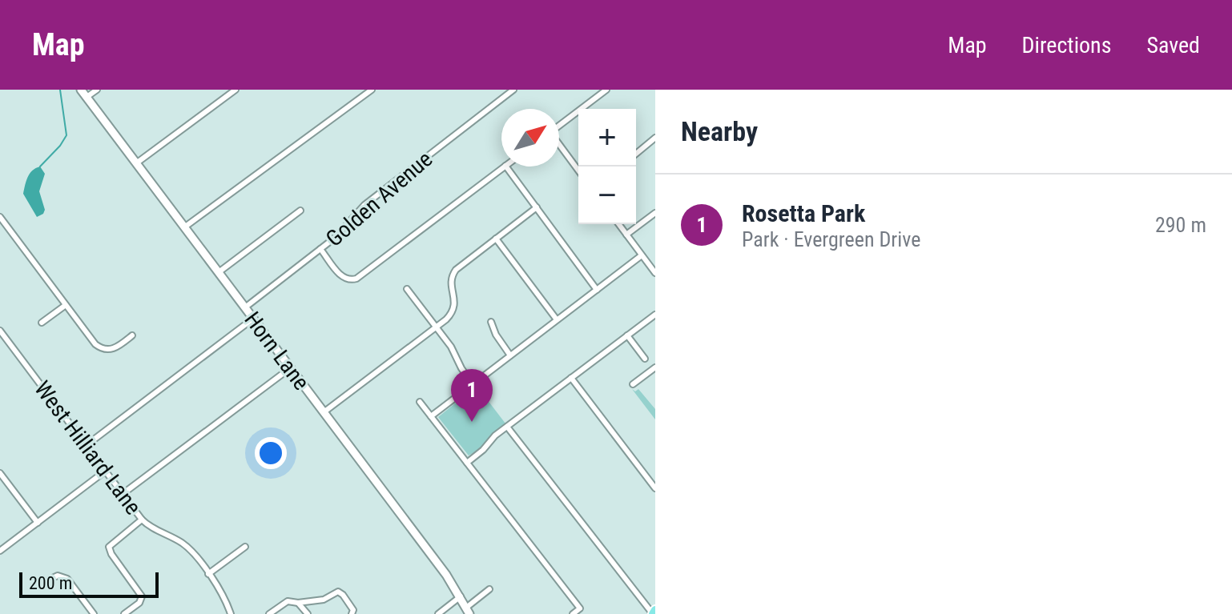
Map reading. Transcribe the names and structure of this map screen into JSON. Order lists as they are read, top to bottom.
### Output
{
  "streets": {
    "street": ["Golden Avenue", "Horn Lane", "West Hilliard Lane"]
  },
  "crossings": [
    ["Golden Avenue", "Horn Lane"]
  ],
  "scale_bar": "200 m",
  "north": "top right",
  "page": {
    "header": "Map",
    "nav": ["Map", "Directions", "Saved"],
    "heading": "Nearby",
    "map_buttons": ["+", "−"],
    "list": [
      {
        "mark": "1",
        "name": "Rosetta Park",
        "note": "Park · Evergreen Drive",
        "value": "290 m"
      }
    ],
    "pins": "1",
    "scale": "200 m"
  }
}
